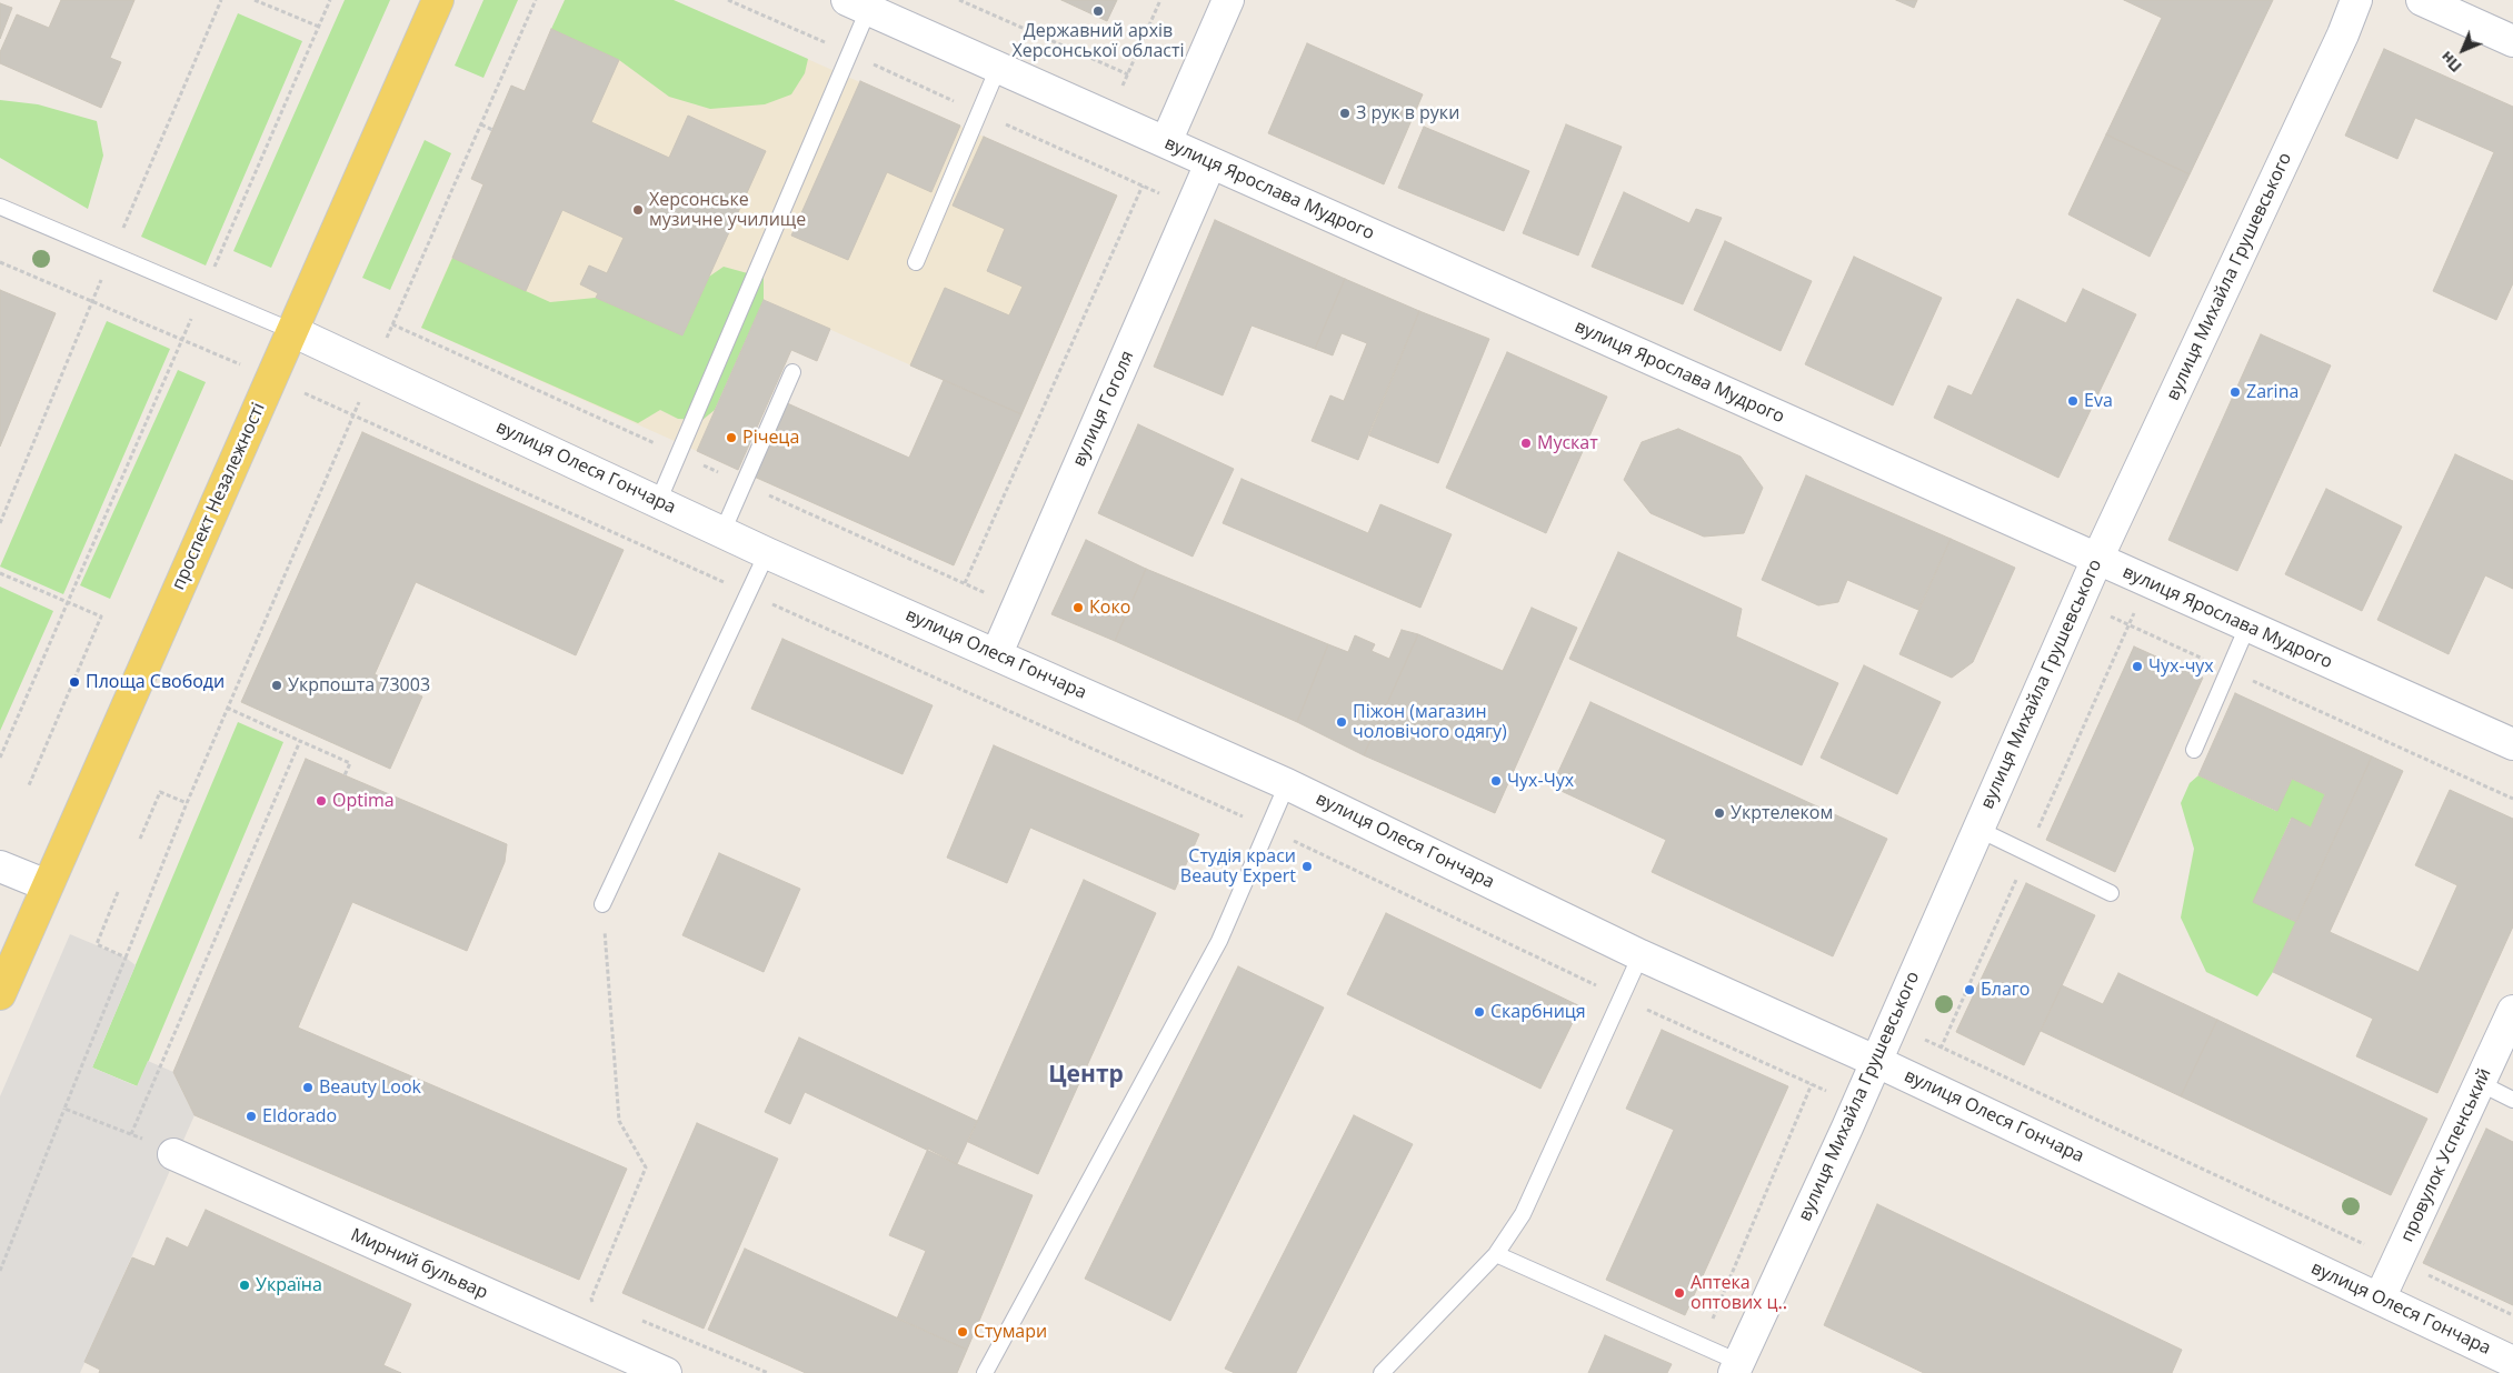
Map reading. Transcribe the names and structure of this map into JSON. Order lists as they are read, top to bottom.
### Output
{
  "streets": {
    "main road": ["проспект Незалежності"],
    "street": [
      "вулиця Ярослава Мудрого",
      "вулиця Михайла Грушевського",
      "вулиця Гоголя",
      "вулиця Олеся Гончара",
      "провулок Успенський",
      "Мирний бульвар"
    ]
  },
  "crossings": [
    ["вулиця Ярослава Мудрого", "вулиця Михайла Грушевського"],
    ["вулиця Ярослава Мудрого", "вулиця Гоголя"],
    ["вулиця Михайла Грушевського", "вулиця Олеся Гончара"],
    ["вулиця Гоголя", "вулиця Олеся Гончара"],
    ["вулиця Олеся Гончара", "проспект Незалежності"],
    ["вулиця Олеся Гончара", "провулок Успенський"]
  ],
  "districts": ["Центр"],
  "places": [
    "Державний архів Херсонської області",
    "З рук в руки",
    "Херсонське музичне училище",
    "Zarina",
    "Eva",
    "Річеца",
    "Мускат",
    "Коко",
    "Чух-чух",
    "Площа Свободи",
    "Укрпошта 73003",
    "Піжон (магазин чоловічого одягу)",
    "Чух-Чух",
    "Optima",
    "Укртелеком",
    "Студія краси Beauty Expert",
    "Благо",
    "Скарбниця",
    "Beauty Look",
    "Eldorado",
    "Україна",
    "Аптека оптових ц‥",
    "Стумари"
  ],
  "north": "bottom left"
}
